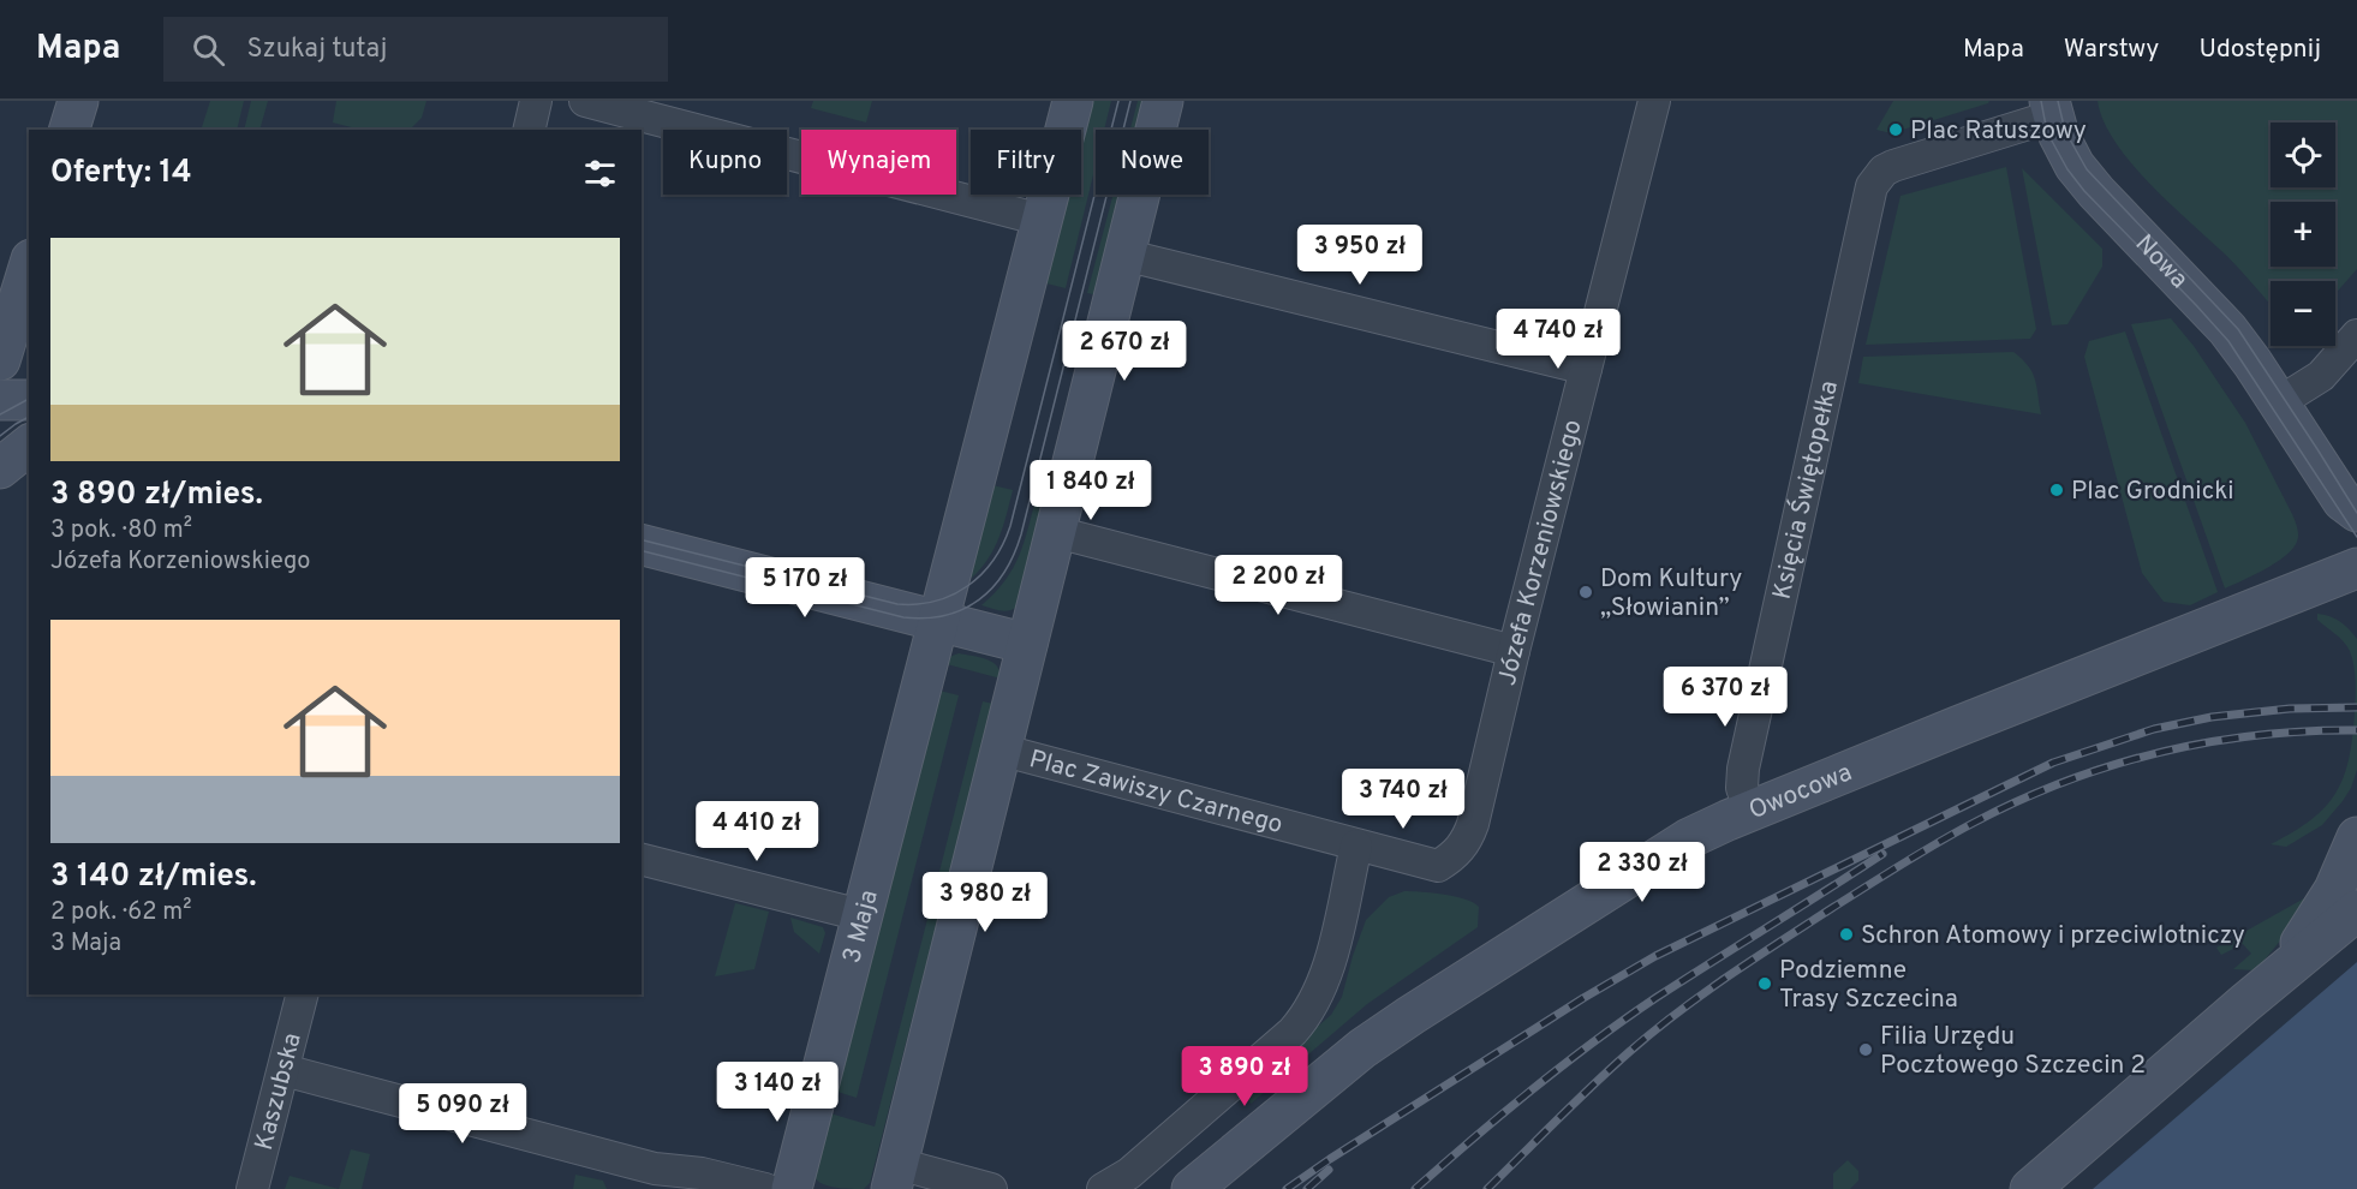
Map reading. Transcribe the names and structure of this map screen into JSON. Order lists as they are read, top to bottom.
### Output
{
  "streets": {
    "street": [
      "Nowa",
      "Księcia Świętopełka",
      "Józefa Korzeniowskiego",
      "Plac Zawiszy Czarnego",
      "Owocowa",
      "3 Maja",
      "Kaszubska"
    ]
  },
  "crossings": [
    ["Nowa", "Księcia Świętopełka"],
    ["Nowa", "Owocowa"],
    ["Księcia Świętopełka", "Owocowa"],
    ["Józefa Korzeniowskiego", "Plac Zawiszy Czarnego"]
  ],
  "places": [
    "Plac Ratuszowy",
    "Plac Grodnicki",
    "Dom Kultury „Słowianin”",
    "Schron Atomowy i przeciwlotniczy",
    "Podziemne Trasy Szczecina",
    "Filia Urzędu Pocztowego Szczecin 2"
  ],
  "page": {
    "header": "Mapa",
    "search": "Szukaj tutaj",
    "nav": ["Mapa", "Warstwy", "Udostępnij"],
    "map_buttons": ["+", "−"],
    "chip": [
      "Kupno",
      "Wynajem",
      "Filtry",
      "Nowe"
    ],
    "heading": "Oferty: 14",
    "list": [
      {
        "name": "3 890 zł/mies.",
        "note": "3 pok. · 80 m² · Józefa Korzeniowskiego"
      },
      {
        "name": "3 140 zł/mies.",
        "note": "2 pok. · 62 m² · 3 Maja"
      }
    ],
    "price": [
      "3 950 zł",
      "4 740 zł",
      "2 670 zł",
      "1 840 zł",
      "2 200 zł",
      "5 170 zł",
      "6 370 zł",
      "3 740 zł",
      "4 410 zł",
      "2 330 zł",
      "3 980 zł",
      "3 890 zł",
      "3 140 zł",
      "5 090 zł"
    ]
  }
}
